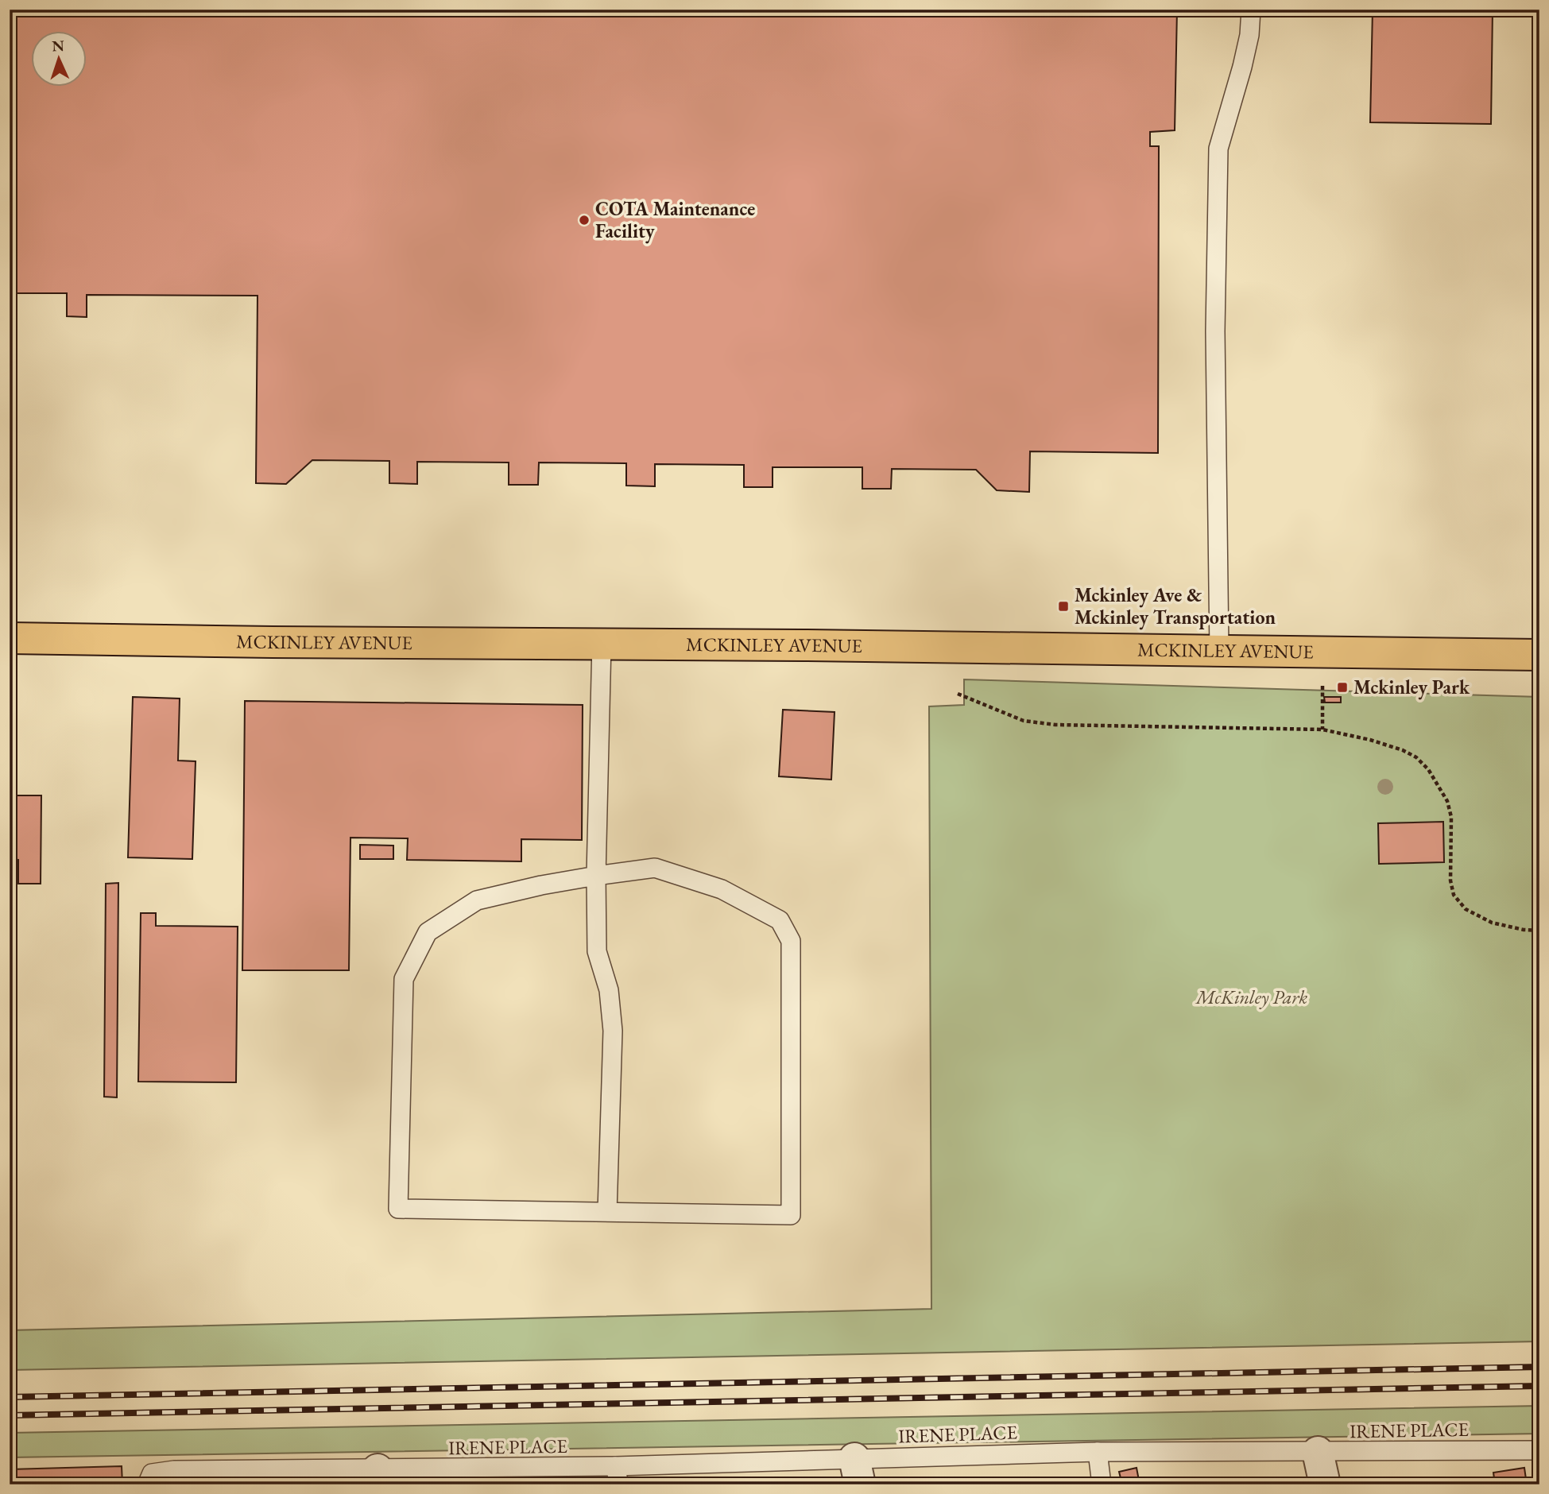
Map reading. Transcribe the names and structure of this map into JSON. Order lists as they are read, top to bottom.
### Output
{
  "streets": {
    "main road": ["MCKINLEY AVENUE"],
    "lane": ["IRENE PLACE"]
  },
  "parks": ["McKinley Park"],
  "places": {
    "other": ["COTA Maintenance Facility"],
    "transit": ["Mckinley Ave & Mckinley Transportation", "Mckinley Park"]
  },
  "north": "top"
}
